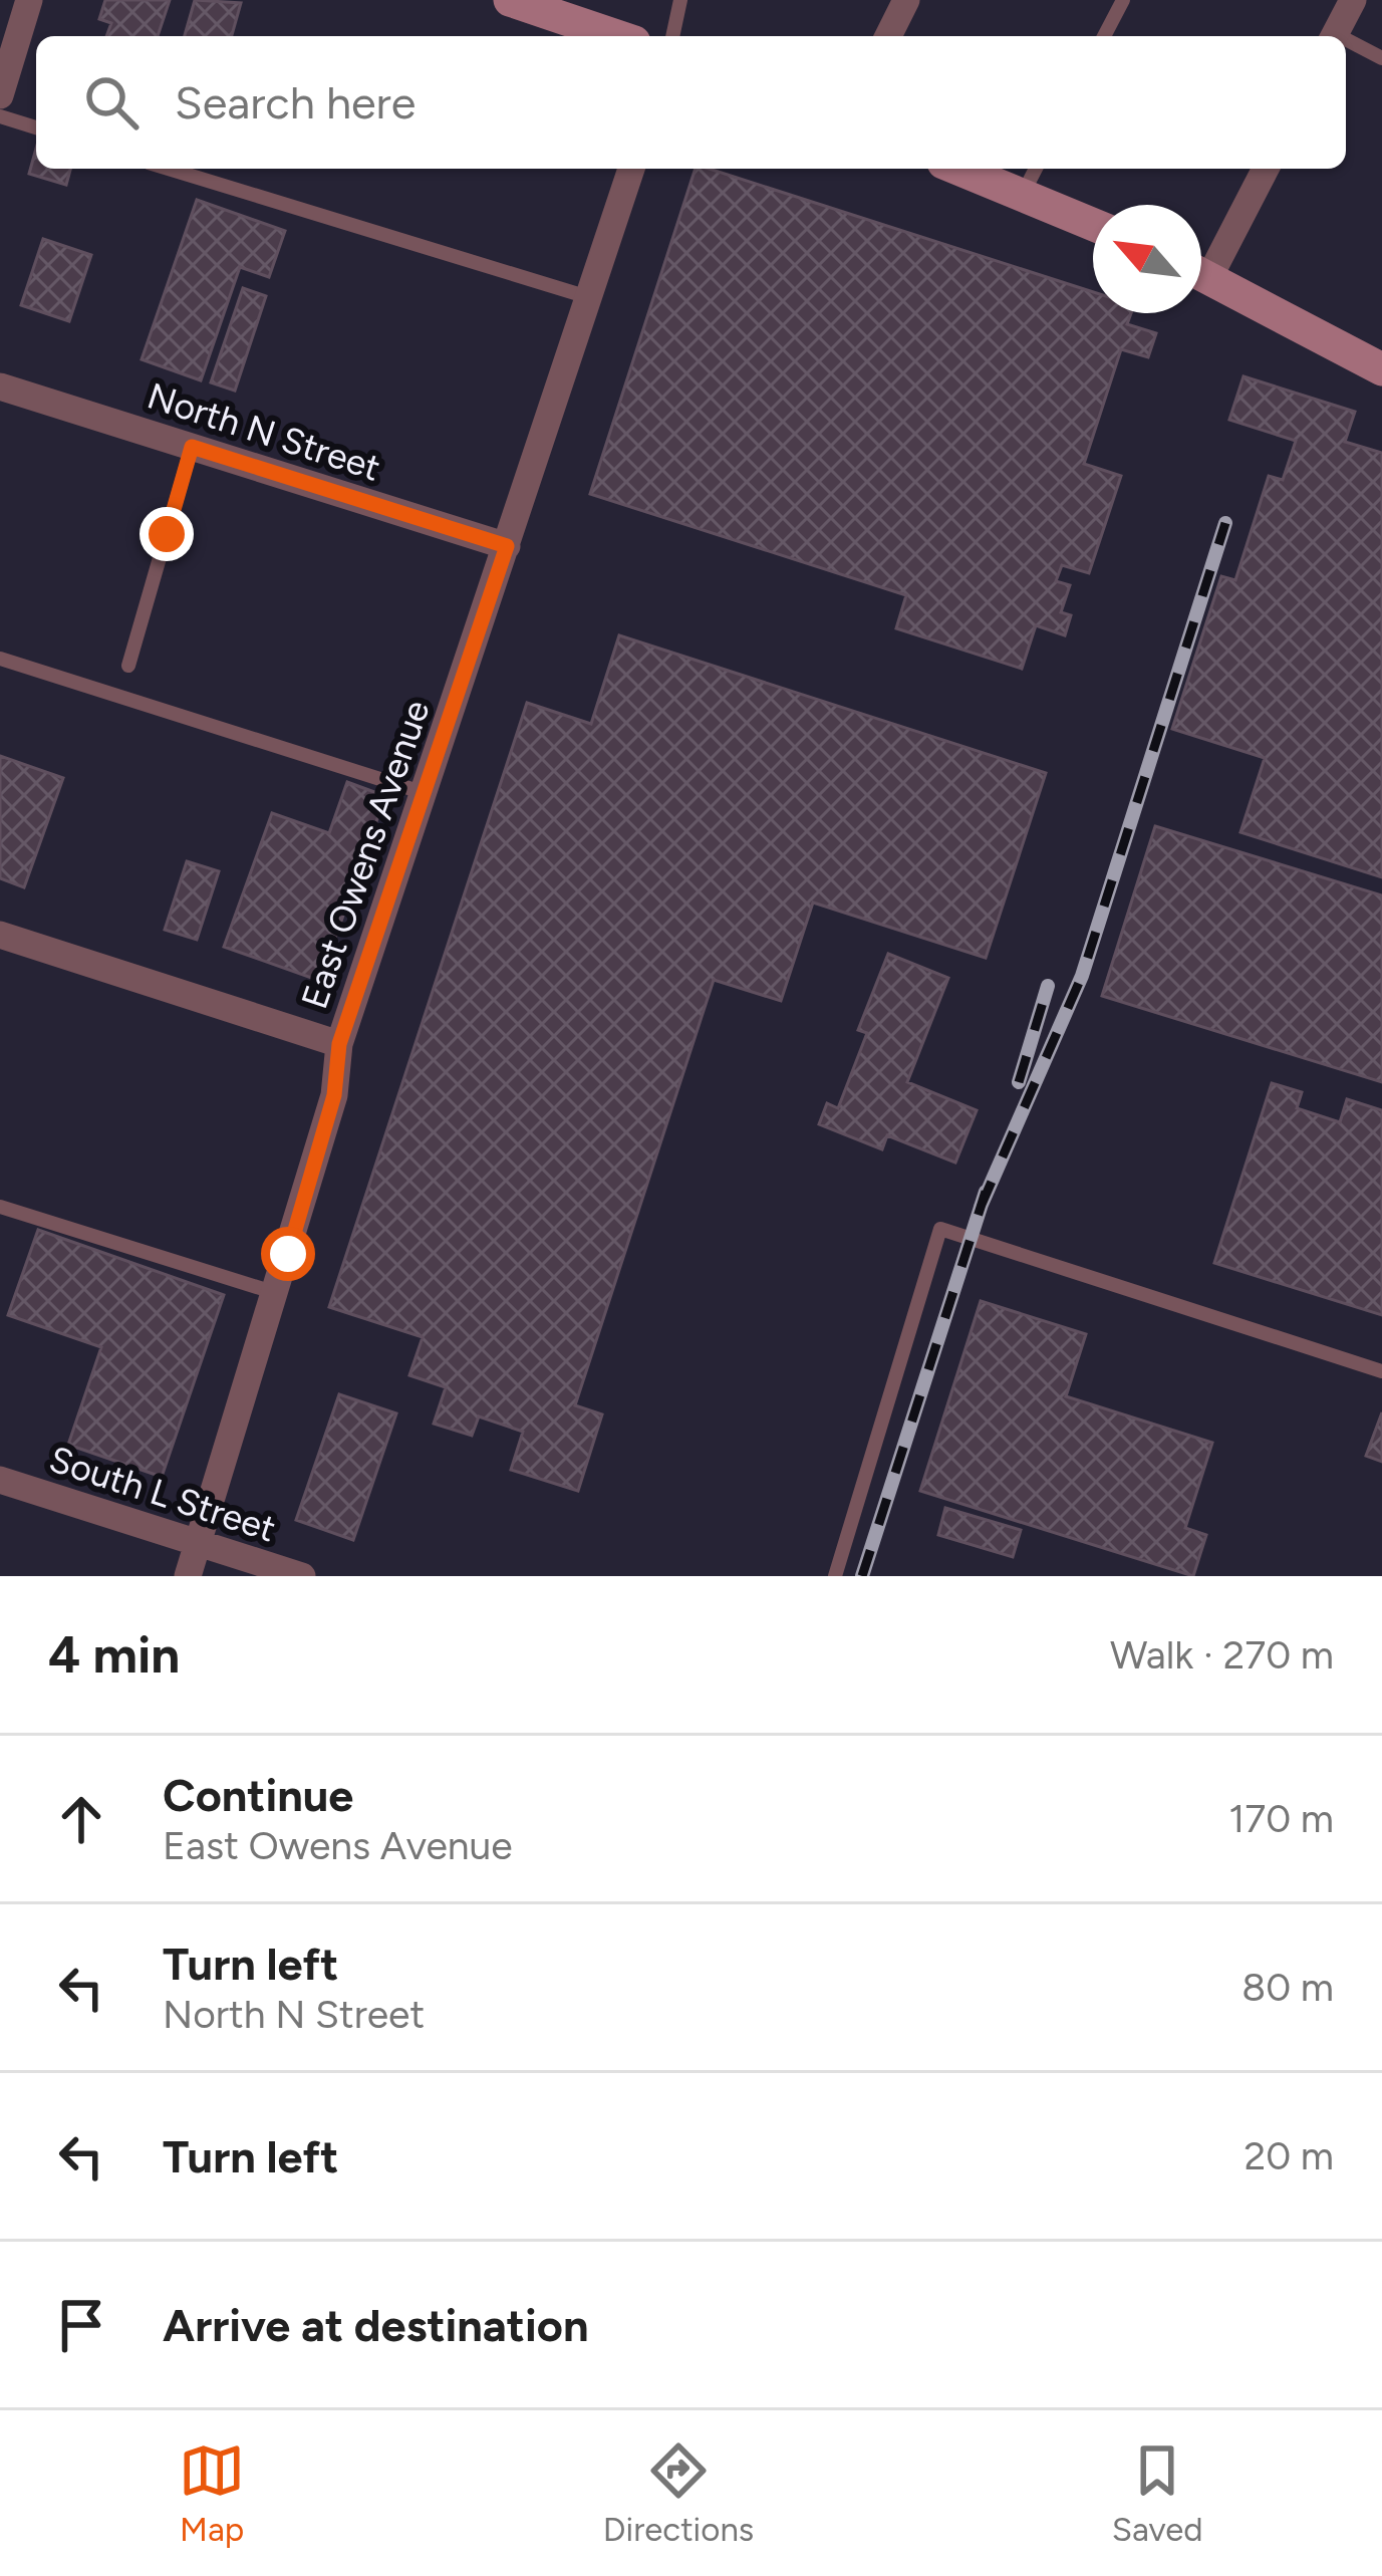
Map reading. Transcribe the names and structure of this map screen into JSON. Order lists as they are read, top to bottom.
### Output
{
  "streets": {
    "street": ["North N Street", "East Owens Avenue", "South L Street"]
  },
  "crossings": [
    ["North N Street", "East Owens Avenue"],
    ["East Owens Avenue", "South L Street"]
  ],
  "north": "top left",
  "page": {
    "search": "Search here",
    "heading": ["4 min", "Walk · 270 m"],
    "list": [
      ["Continue", "East Owens Avenue", "170 m"],
      ["Turn left", "North N Street", "80 m"],
      ["Turn left", "20 m"],
      "Arrive at destination"
    ],
    "nav": ["Map", "Directions", "Saved"]
  }
}
